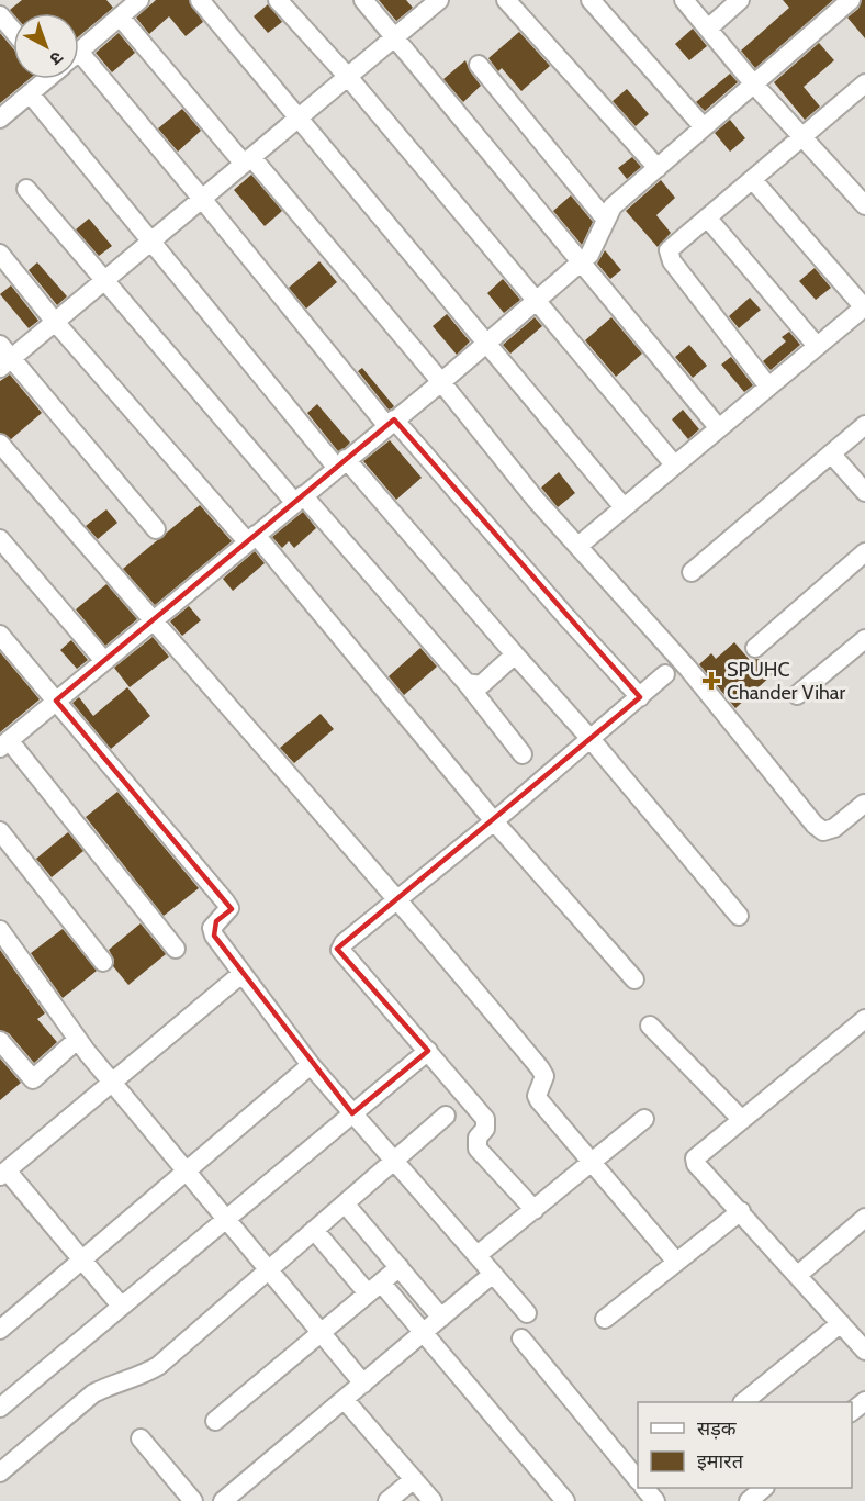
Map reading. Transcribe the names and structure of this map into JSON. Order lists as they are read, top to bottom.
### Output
{
  "places": {
    "health": ["SPUHC Chander Vihar"]
  },
  "legend": ["सड़क", "इमारत"],
  "north": "bottom right"
}
